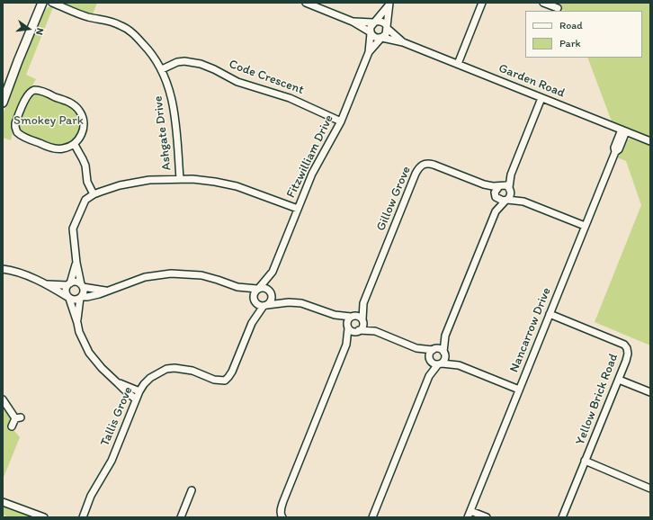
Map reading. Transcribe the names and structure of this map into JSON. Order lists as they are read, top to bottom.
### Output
{
  "streets": {
    "street": [
      "Code Crescent",
      "Garden Road",
      "Ashgate Drive",
      "Fitzwilliam Drive",
      "Gillow Grove",
      "Nancarrow Drive",
      "Yellow Brick Road",
      "Tallis Grove"
    ]
  },
  "crossings": [
    ["Code Crescent", "Ashgate Drive"],
    ["Code Crescent", "Fitzwilliam Drive"],
    ["Garden Road", "Fitzwilliam Drive"],
    ["Garden Road", "Nancarrow Drive"],
    ["Fitzwilliam Drive", "Tallis Grove"],
    ["Nancarrow Drive", "Yellow Brick Road"]
  ],
  "parks": ["Smokey Park"],
  "legend": ["Road", "Park"],
  "north": "right"
}
